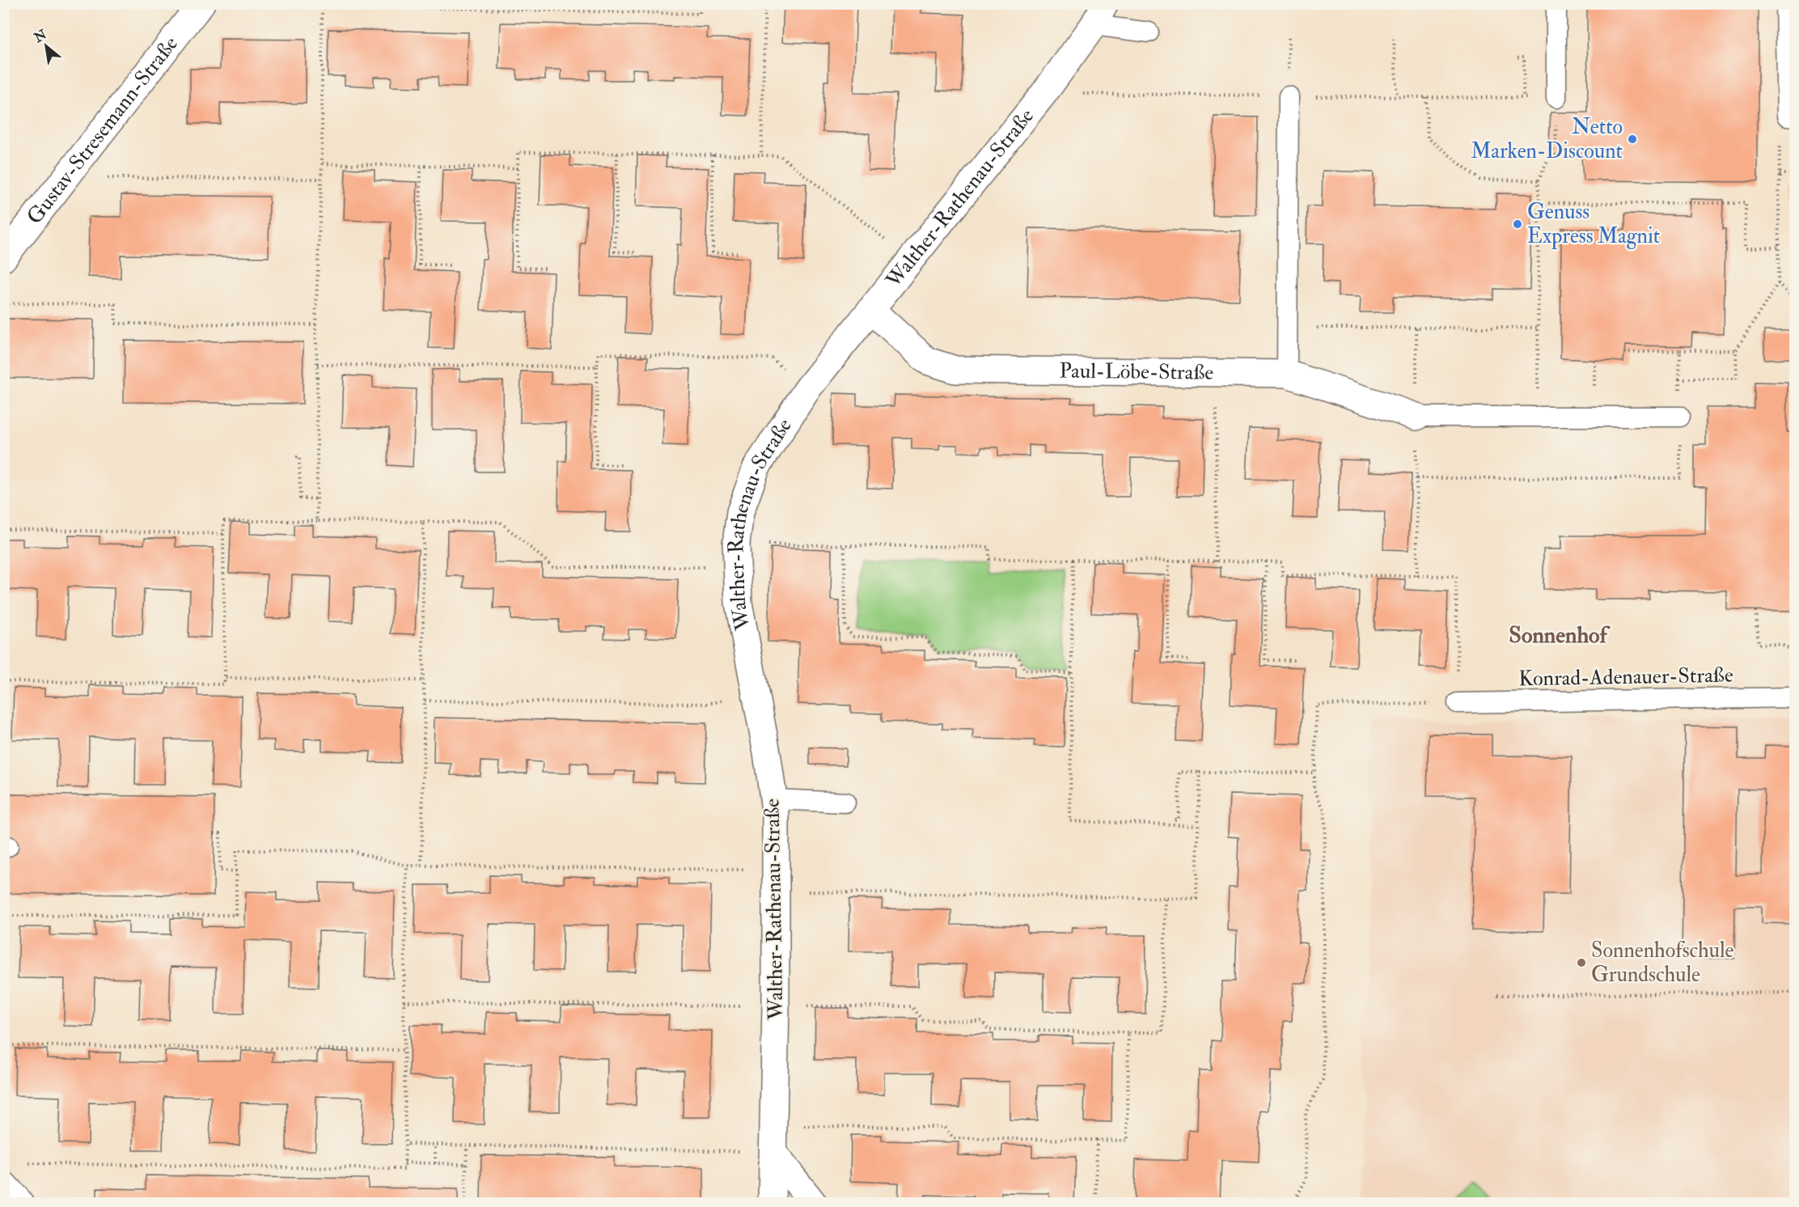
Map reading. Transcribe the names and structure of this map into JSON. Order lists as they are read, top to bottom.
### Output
{
  "streets": {
    "street": ["Gustav-Stresemann-Straße", "Walther-Rathenau-Straße", "Paul-Löbe-Straße"],
    "lane": ["Konrad-Adenauer-Straße"]
  },
  "crossings": [
    ["Walther-Rathenau-Straße", "Paul-Löbe-Straße"]
  ],
  "districts": ["Sonnenhof"],
  "places": ["Netto Marken-Discount", "Genuss Express Magnit", "Sonnenhofschule Grundschule"],
  "north": "top left"
}
